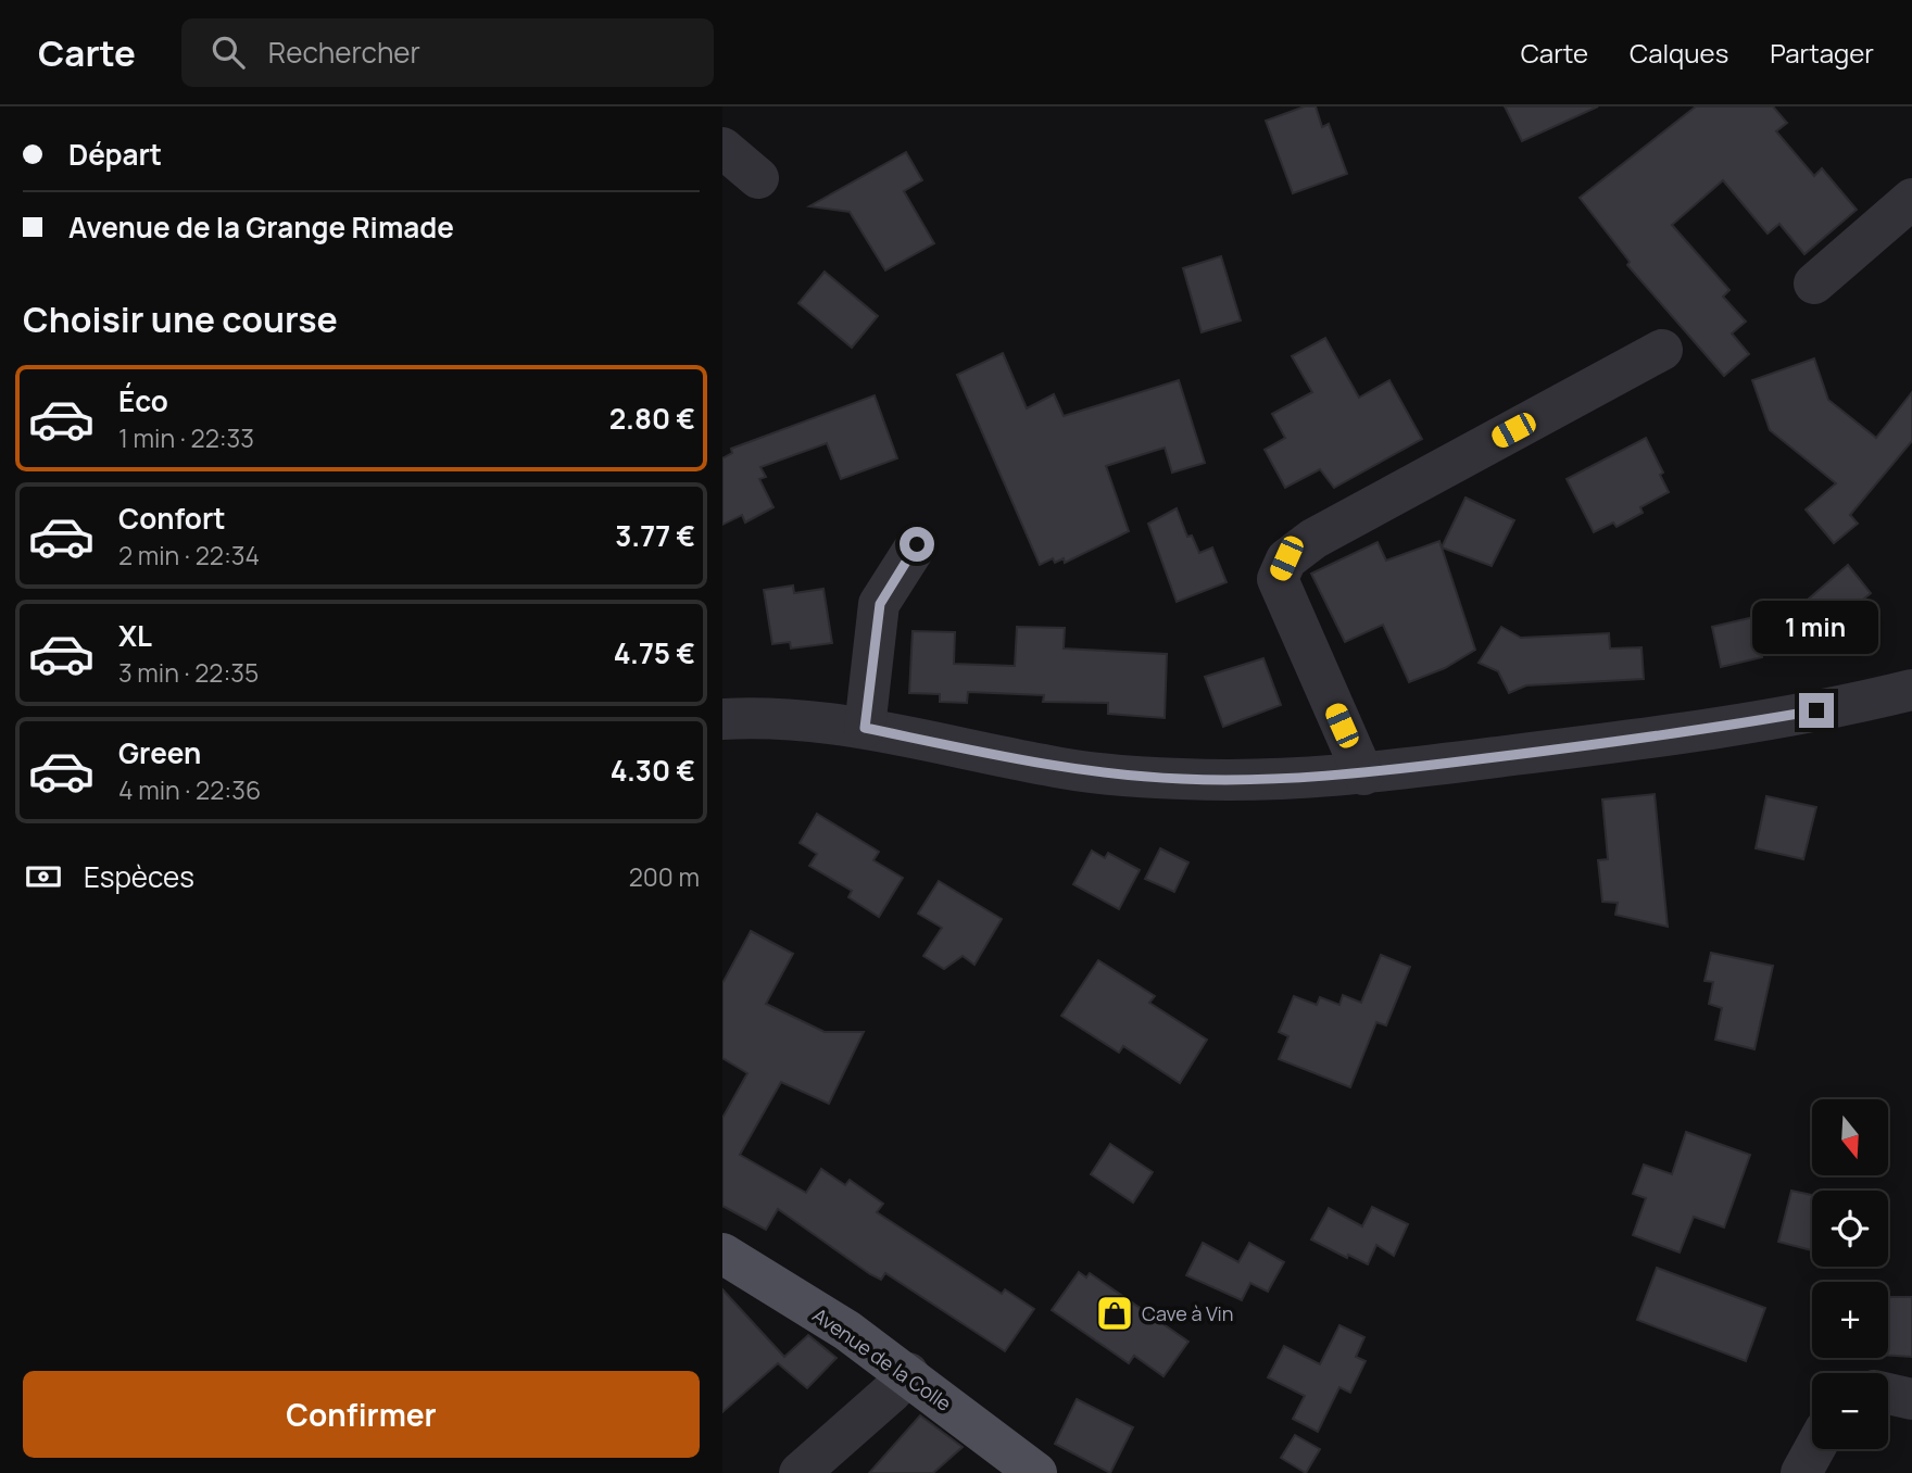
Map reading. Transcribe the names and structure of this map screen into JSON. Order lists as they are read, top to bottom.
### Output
{
  "streets": {
    "main road": ["Avenue de la Colle"]
  },
  "places": {
    "shop": ["Cave à Vin"]
  },
  "north": "bottom",
  "page": {
    "header": "Carte",
    "search": "Rechercher",
    "nav": ["Carte", "Calques", "Partager"],
    "banner": ["Départ", "Avenue de la Grange Rimade"],
    "heading": "Choisir une course",
    "list": [
      {
        "name": "Éco",
        "note": "1 min · 22:33",
        "value": "2.80 €"
      },
      {
        "name": "Confort",
        "note": "2 min · 22:34",
        "value": "3.77 €"
      },
      {
        "name": "XL",
        "note": "3 min · 22:35",
        "value": "4.75 €"
      },
      {
        "name": "Green",
        "note": "4 min · 22:36",
        "value": "4.30 €"
      }
    ],
    "bubble": "1 min",
    "pay": ["Espèces", "200 m"],
    "map_buttons": ["+", "−"],
    "buttons": "Confirmer"
  }
}
